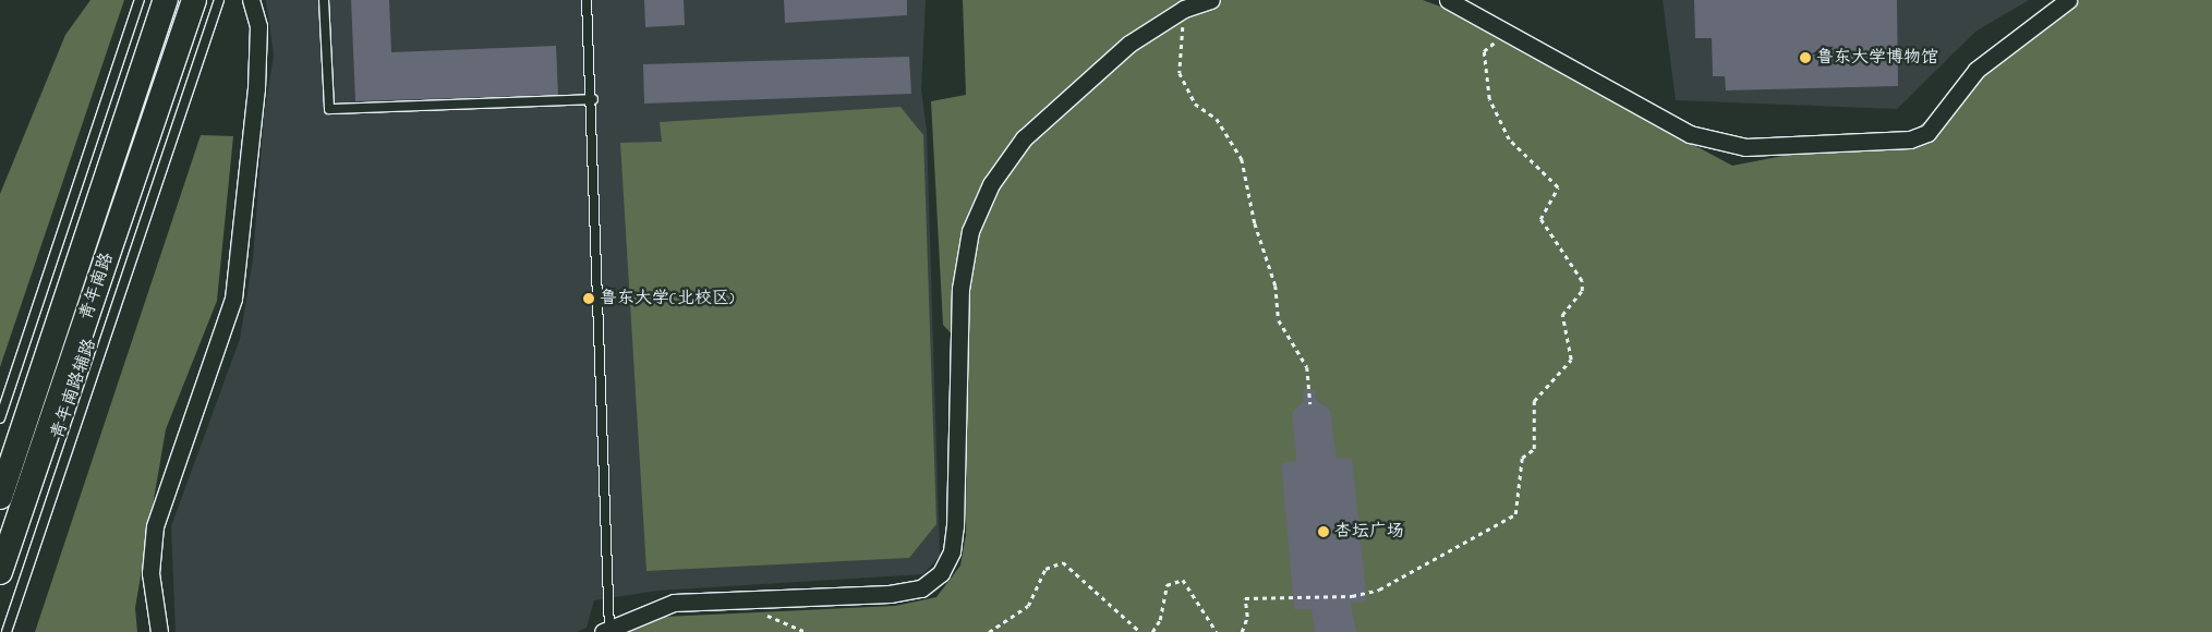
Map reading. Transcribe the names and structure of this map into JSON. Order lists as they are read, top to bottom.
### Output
{
  "streets": {
    "main road": ["青年南路"],
    "lane": ["青年南路辅路"]
  },
  "places": ["鲁东大学博物馆", "鲁东大学(北校区)", "杏坛广场"]
}
